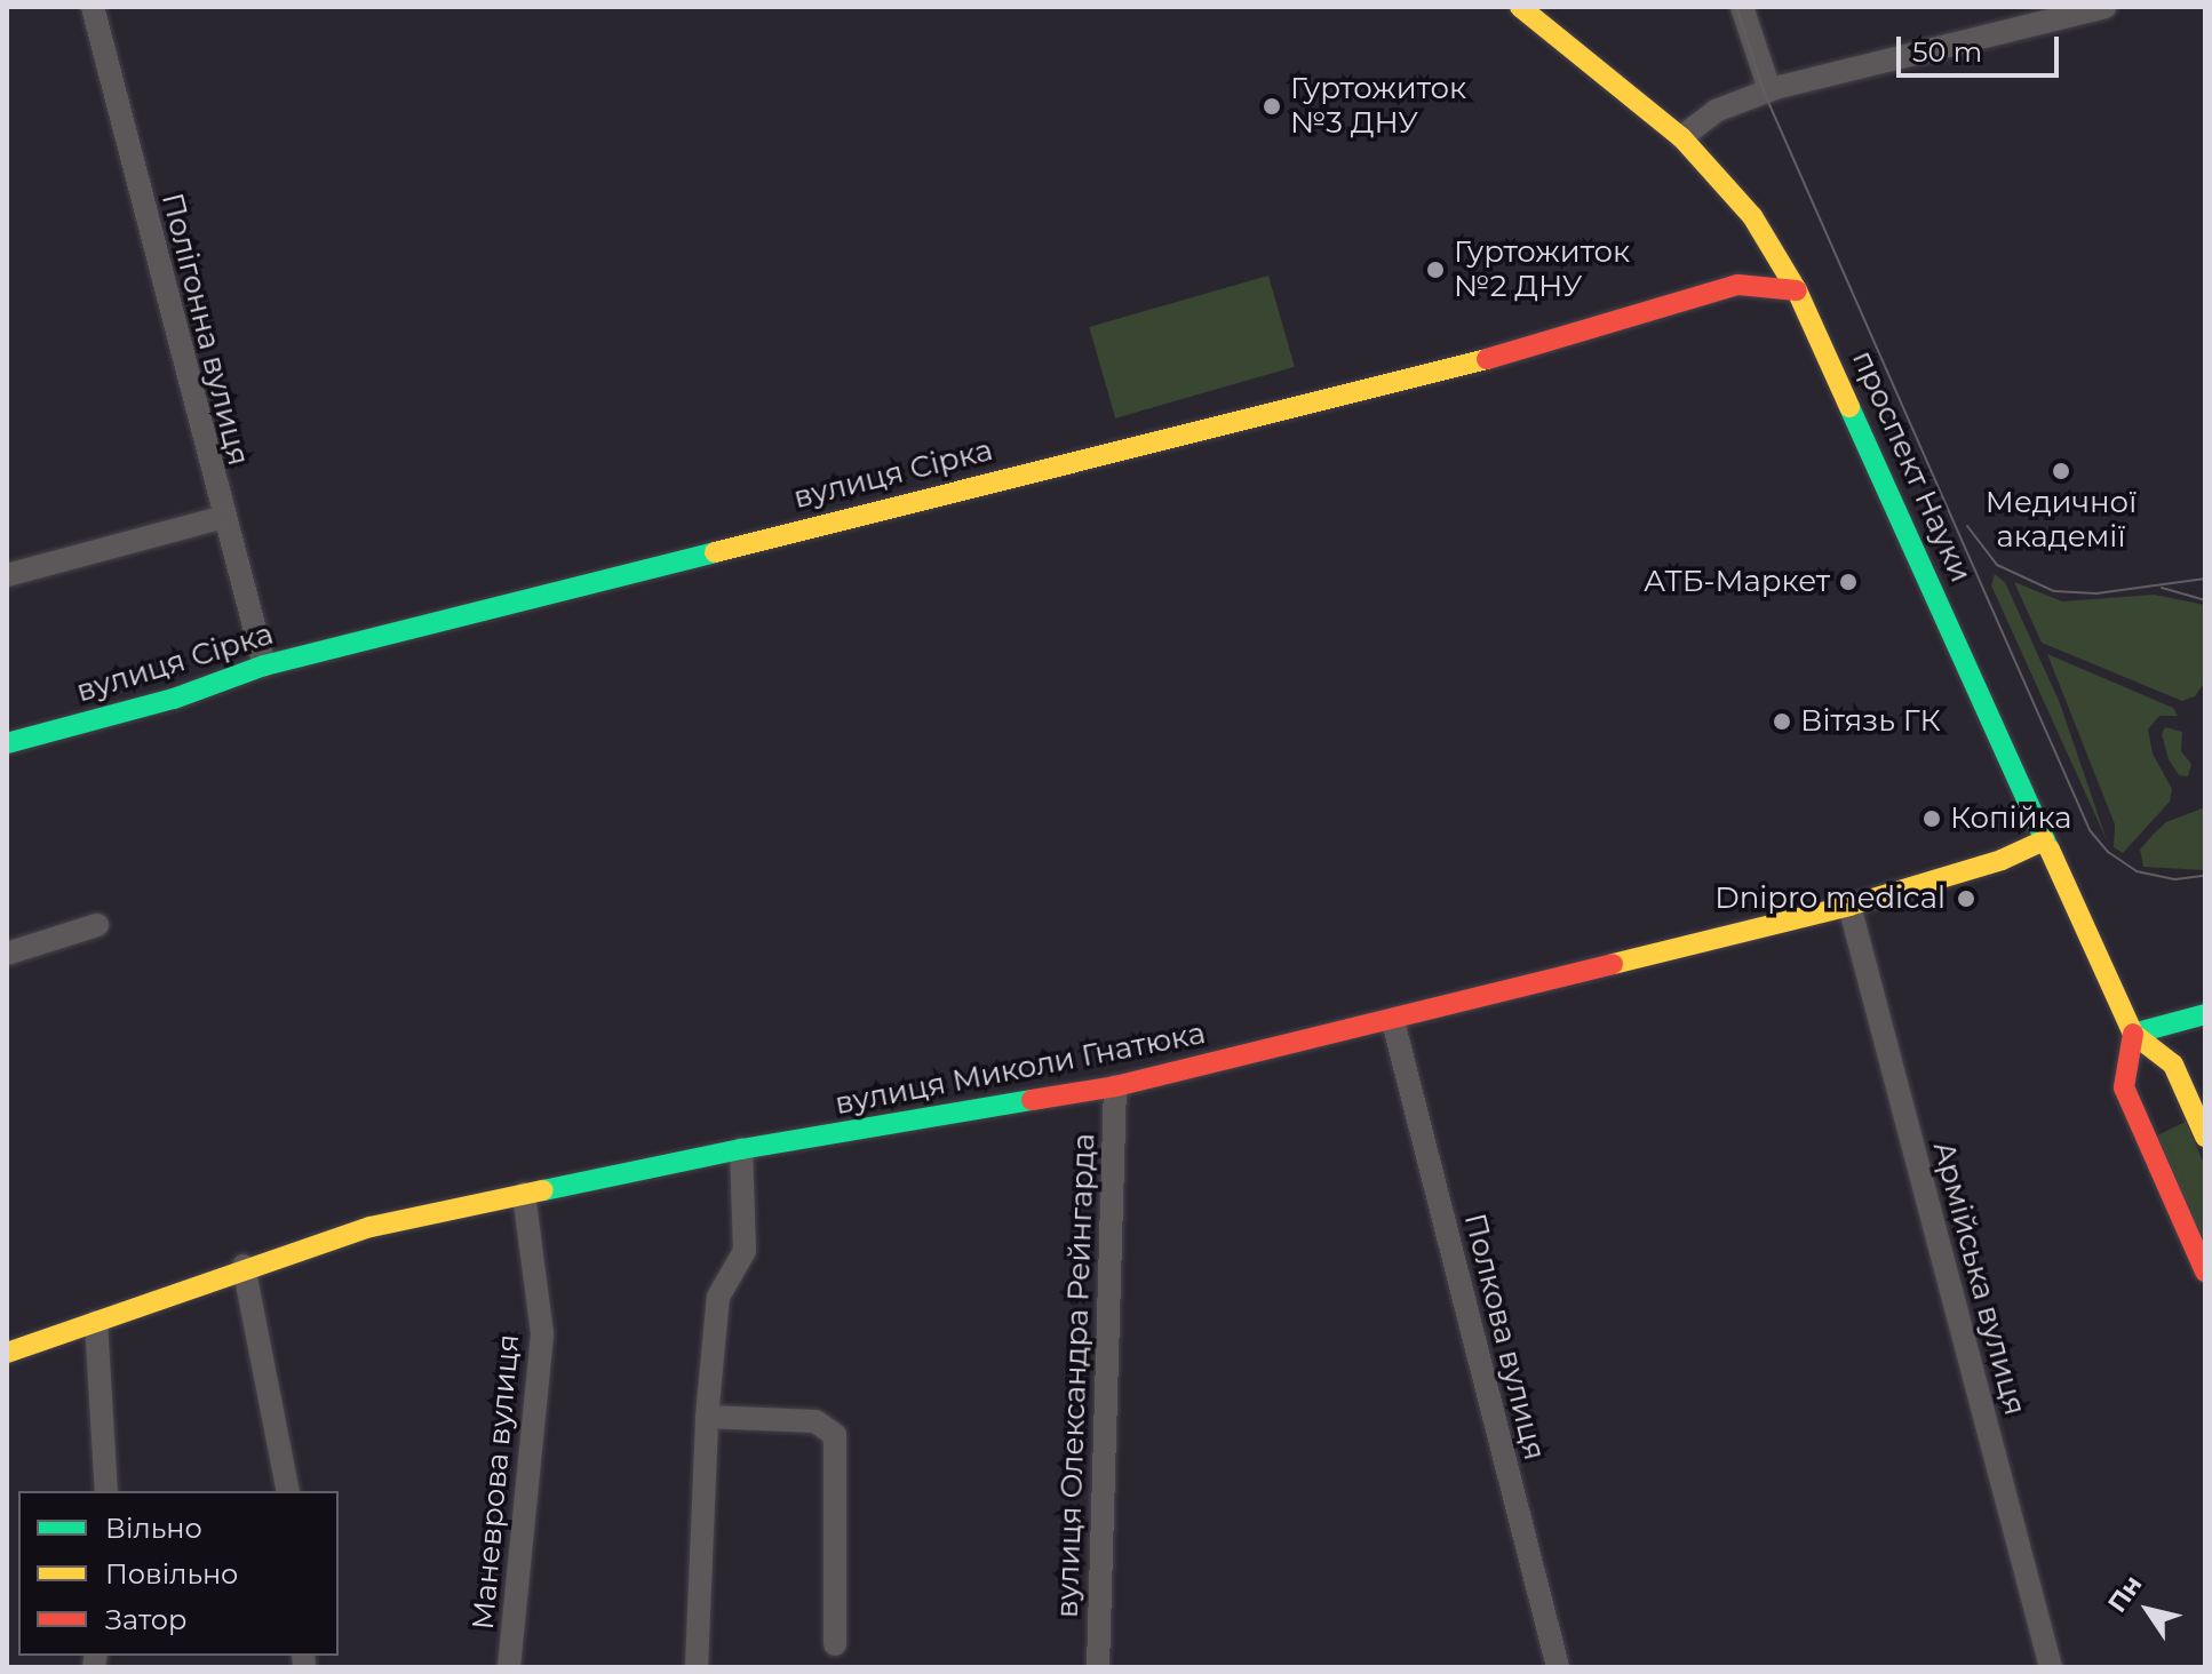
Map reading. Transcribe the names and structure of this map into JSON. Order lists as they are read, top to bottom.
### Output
{
  "streets": {
    "street": [
      "Полігонна вулиця",
      "проспект Науки",
      "вулиця Сірка",
      "вулиця Миколи Гнатюка",
      "Армійська вулиця",
      "Полкова вулиця",
      "вулиця Олександра Рейнгарда",
      "Маневрова вулиця"
    ]
  },
  "crossings": [
    ["Полігонна вулиця", "вулиця Сірка"],
    ["проспект Науки", "вулиця Сірка"],
    ["проспект Науки", "вулиця Миколи Гнатюка"],
    ["вулиця Миколи Гнатюка", "Армійська вулиця"],
    ["вулиця Миколи Гнатюка", "Полкова вулиця"],
    ["вулиця Миколи Гнатюка", "вулиця Олександра Рейнгарда"],
    ["вулиця Миколи Гнатюка", "Маневрова вулиця"]
  ],
  "places": [
    "Гуртожиток №3 ДНУ",
    "Гуртожиток №2 ДНУ",
    "Медичної академії",
    "АТБ-Маркет",
    "Вітязь ГК",
    "Копійка",
    "Dnipro medical"
  ],
  "legend": ["Вільно", "Повільно", "Затор"],
  "scale_bar": "50 m",
  "north": "top left"
}
